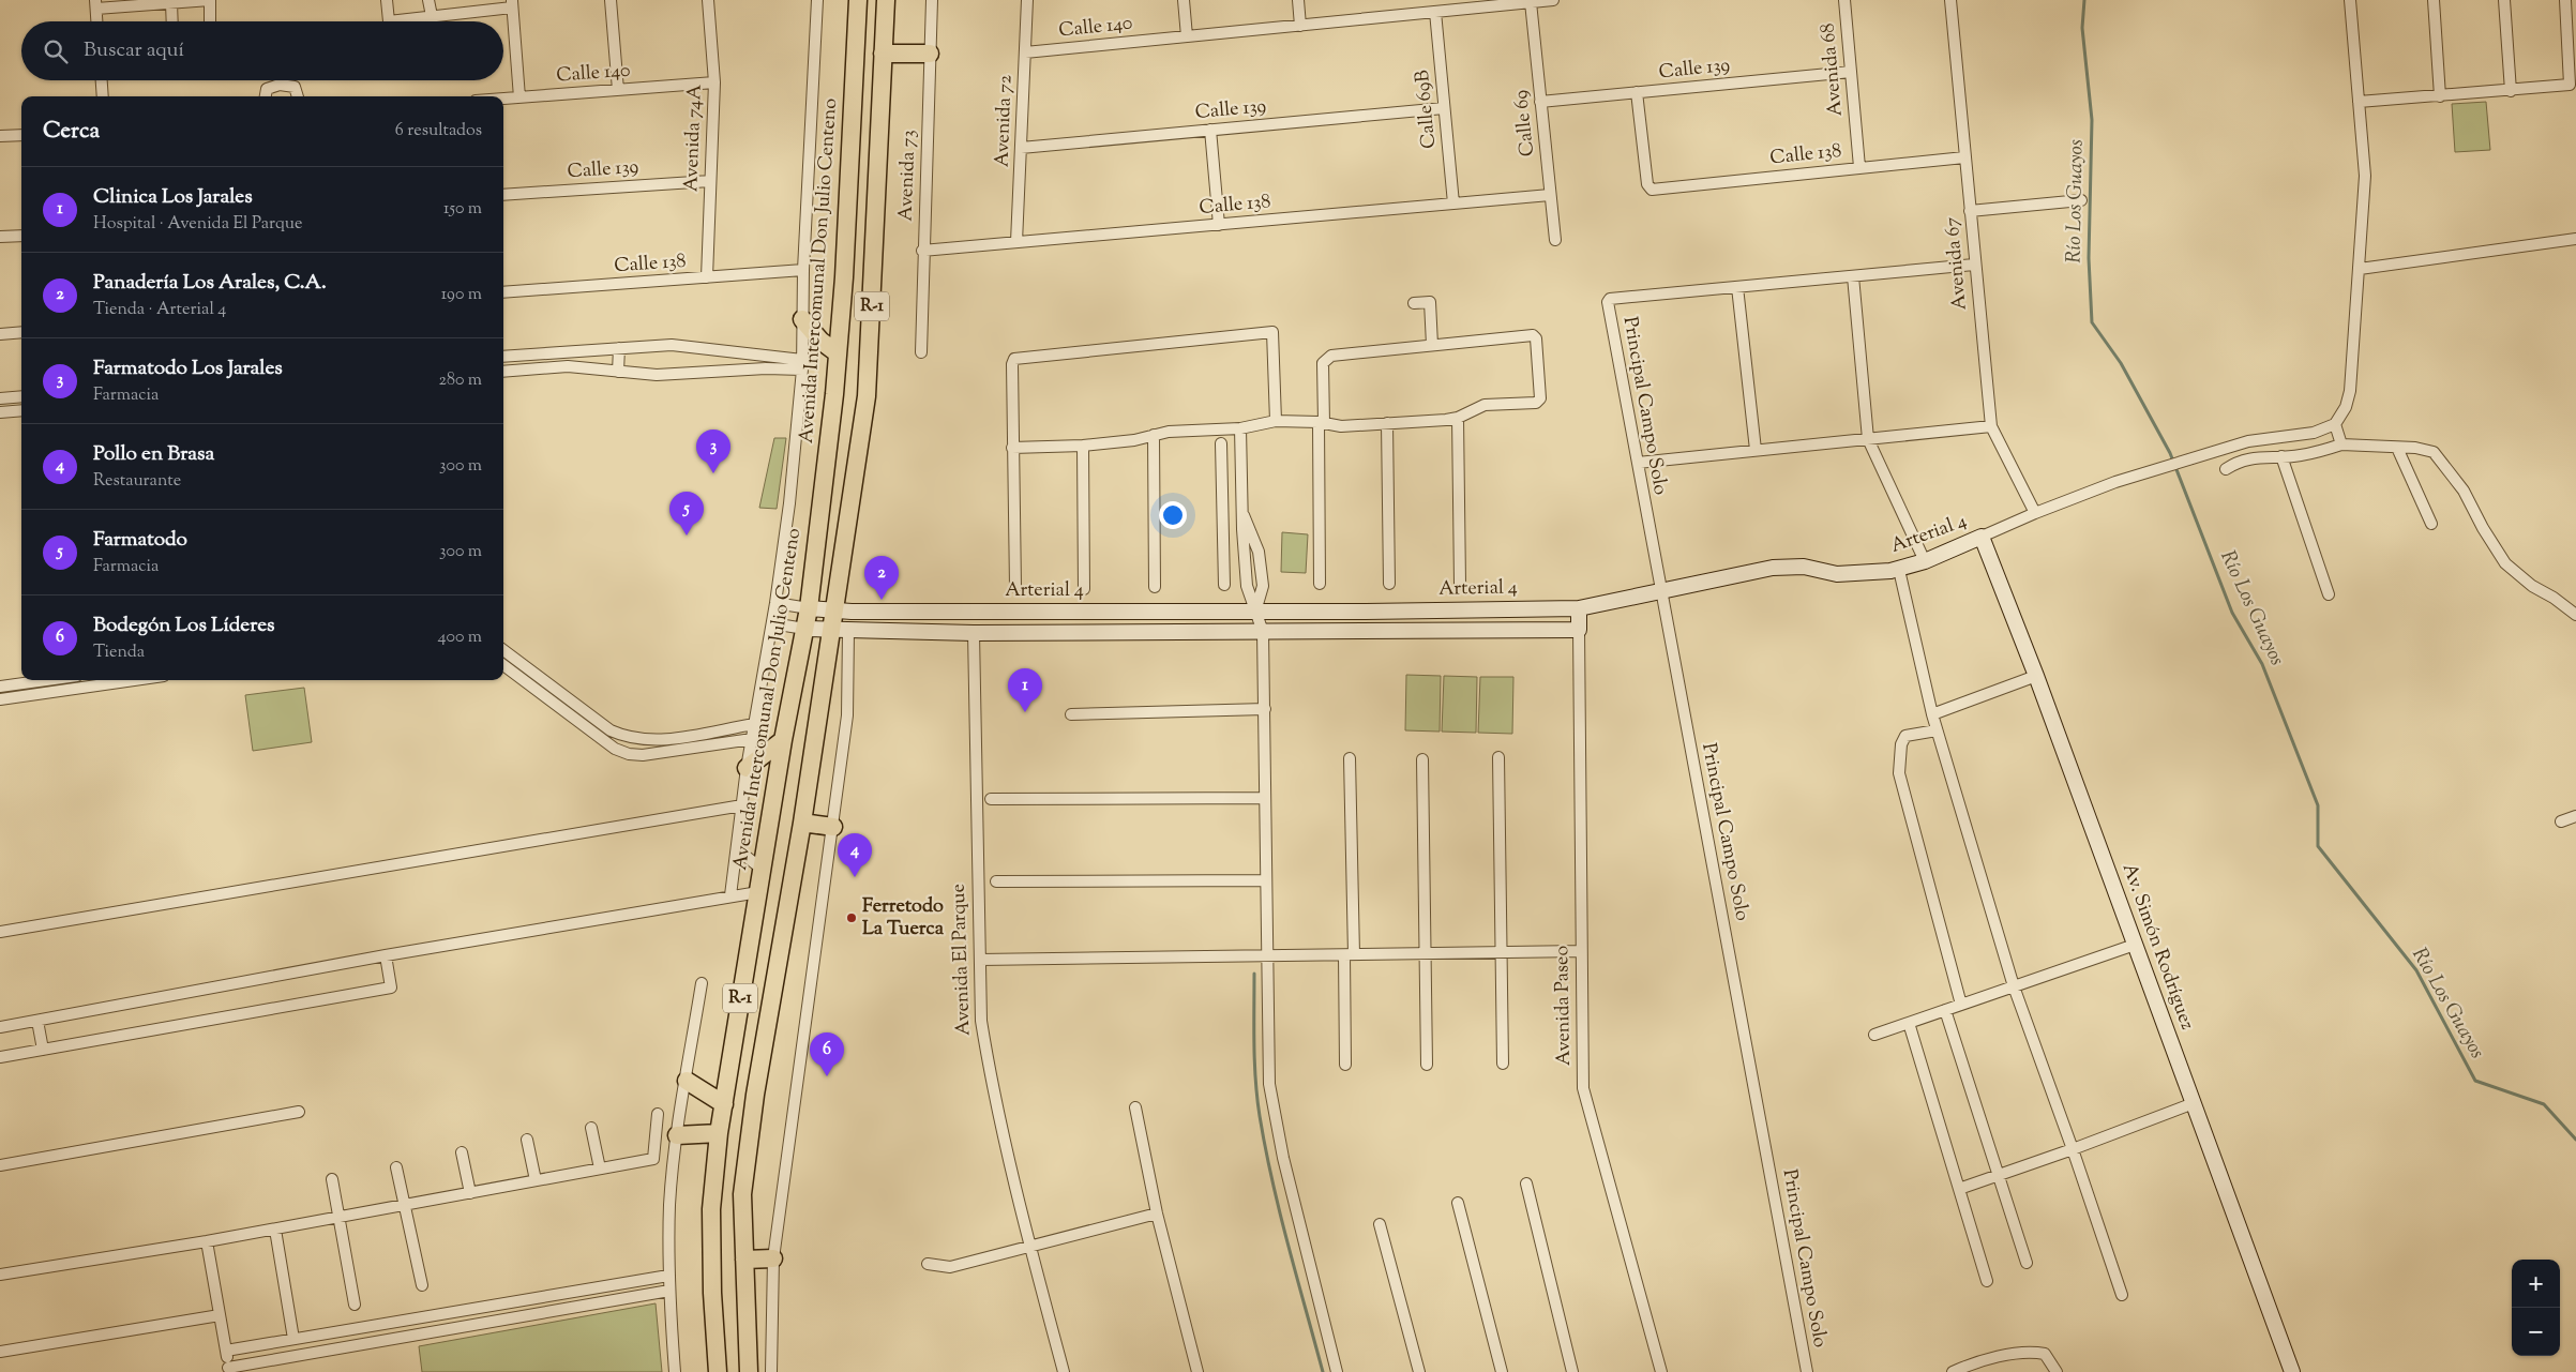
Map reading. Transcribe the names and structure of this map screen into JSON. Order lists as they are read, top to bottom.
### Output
{
  "streets": {
    "main road": ["Avenida Intercomunal Don Julio Centeno", "R-1"],
    "street": [
      "Calle 140",
      "Calle 139",
      "Avenida 68",
      "Calle 69B",
      "Avenida 72",
      "Calle 69",
      "Avenida 74A",
      "Calle 138",
      "Avenida 73",
      "Avenida 67",
      "Principal Campo Solo",
      "Arterial 4",
      "Av. Simón Rodríguez",
      "Avenida El Parque",
      "Avenida Paseo"
    ]
  },
  "crossings": [
    ["Calle 140", "Calle 69B"],
    ["Calle 140", "Avenida 72"],
    ["Calle 140", "Calle 69"],
    ["Calle 140", "Avenida 74A"],
    ["Calle 139", "Avenida 68"],
    ["Calle 139", "Calle 69B"],
    ["Calle 139", "Avenida 72"],
    ["Calle 139", "Calle 69"],
    ["Calle 139", "Avenida 74A"],
    ["Calle 139", "Calle 138"],
    ["Avenida 68", "Calle 138"],
    ["Calle 69B", "Calle 138"],
    ["Avenida 72", "Calle 138"],
    ["Calle 69", "Calle 138"],
    ["Avenida 74A", "Calle 138"],
    ["Calle 138", "Avenida 73"],
    ["Calle 138", "Avenida 67"],
    ["Calle 138", "Avenida Intercomunal Don Julio Centeno"],
    ["Avenida 67", "Arterial 4"],
    ["Avenida Intercomunal Don Julio Centeno", "Arterial 4"],
    ["R-1", "Arterial 4"],
    ["Principal Campo Solo", "Arterial 4"],
    ["Arterial 4", "Av. Simón Rodríguez"]
  ],
  "water": ["Río Los Guayos"],
  "places": ["Ferretodo La Tuerca"],
  "page": {
    "search": "Buscar aquí",
    "heading": ["Cerca", "6 resultados"],
    "list": [
      {
        "mark": "1",
        "name": "Clinica Los Jarales",
        "note": "Hospital · Avenida El Parque",
        "value": "150 m"
      },
      {
        "mark": "2",
        "name": "Panadería Los Arales, C.A.",
        "note": "Tienda · Arterial 4",
        "value": "190 m"
      },
      {
        "mark": "3",
        "name": "Farmatodo Los Jarales",
        "note": "Farmacia",
        "value": "280 m"
      },
      {
        "mark": "4",
        "name": "Pollo en Brasa",
        "note": "Restaurante",
        "value": "300 m"
      },
      {
        "mark": "5",
        "name": "Farmatodo",
        "note": "Farmacia",
        "value": "300 m"
      },
      {
        "mark": "6",
        "name": "Bodegón Los Líderes",
        "note": "Tienda",
        "value": "400 m"
      }
    ],
    "pins": [
      "3",
      "5",
      "2",
      "1",
      "4",
      "6"
    ],
    "map_buttons": ["+", "−"]
  }
}
